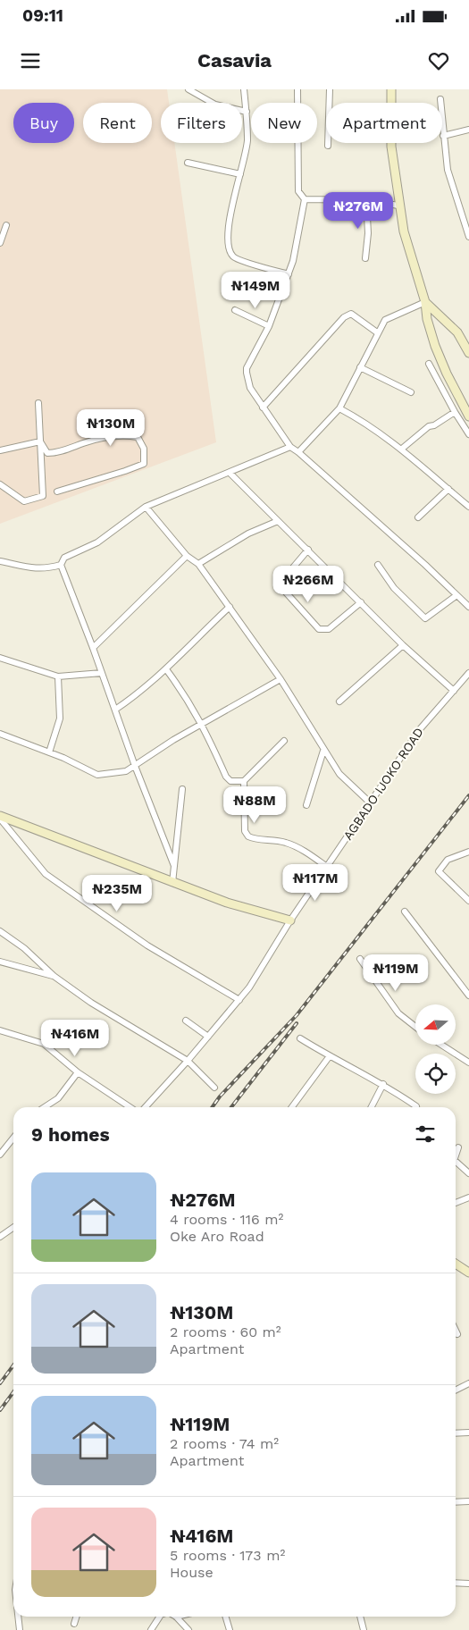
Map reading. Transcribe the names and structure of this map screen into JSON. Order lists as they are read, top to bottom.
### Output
{
  "streets": {
    "street": ["AGBADO IJOKO ROAD"]
  },
  "north": "left",
  "page": {
    "status": "09:11",
    "header": "Casavia",
    "chip": [
      "Buy",
      "Rent",
      "Filters",
      "New",
      "Apartment"
    ],
    "price": [
      "₦276M",
      "₦149M",
      "₦130M",
      "₦266M",
      "₦88M",
      "₦117M",
      "₦235M",
      "₦119M",
      "₦416M"
    ],
    "heading": "9 homes",
    "list": [
      {
        "name": "₦276M",
        "note": "4 rooms · 116 m² · Oke Aro Road"
      },
      {
        "name": "₦130M",
        "note": "2 rooms · 60 m² · Apartment"
      },
      {
        "name": "₦119M",
        "note": "2 rooms · 74 m² · Apartment"
      },
      {
        "name": "₦416M",
        "note": "5 rooms · 173 m² · House"
      }
    ]
  }
}
